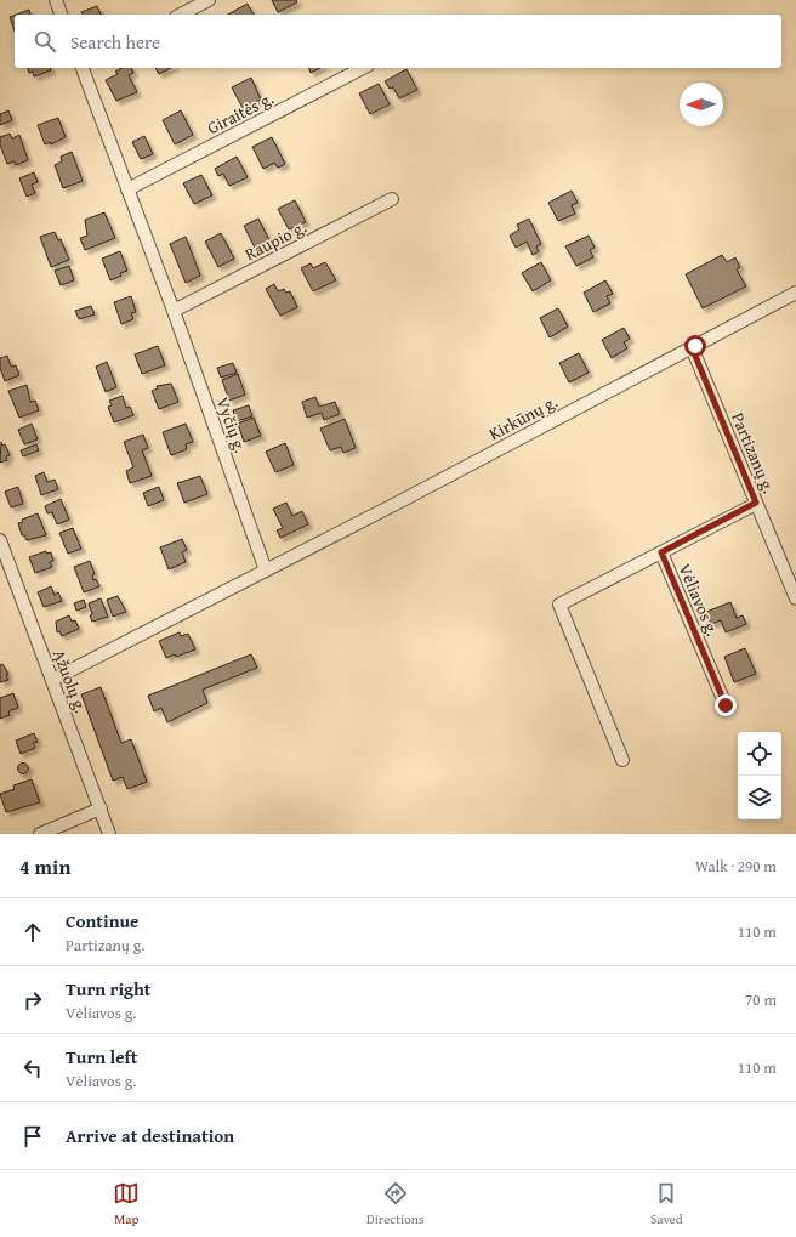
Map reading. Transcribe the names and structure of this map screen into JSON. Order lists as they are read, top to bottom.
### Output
{
  "streets": {
    "street": [
      "Giraitės g.",
      "Raupio g.",
      "Kirkūnų g.",
      "Vyčių g.",
      "Partizanų g.",
      "Vėliavos g.",
      "Ąžuolų g."
    ]
  },
  "crossings": [
    ["Giraitės g.", "Vyčių g."],
    ["Raupio g.", "Vyčių g."],
    ["Kirkūnų g.", "Vyčių g."],
    ["Kirkūnų g.", "Partizanų g."],
    ["Partizanų g.", "Vėliavos g."]
  ],
  "north": "left",
  "page": {
    "search": "Search here",
    "heading": ["4 min", "Walk · 290 m"],
    "list": [
      ["Continue", "Partizanų g.", "110 m"],
      ["Turn right", "Vėliavos g.", "70 m"],
      ["Turn left", "Vėliavos g.", "110 m"],
      "Arrive at destination"
    ],
    "nav": ["Map", "Directions", "Saved"]
  }
}
